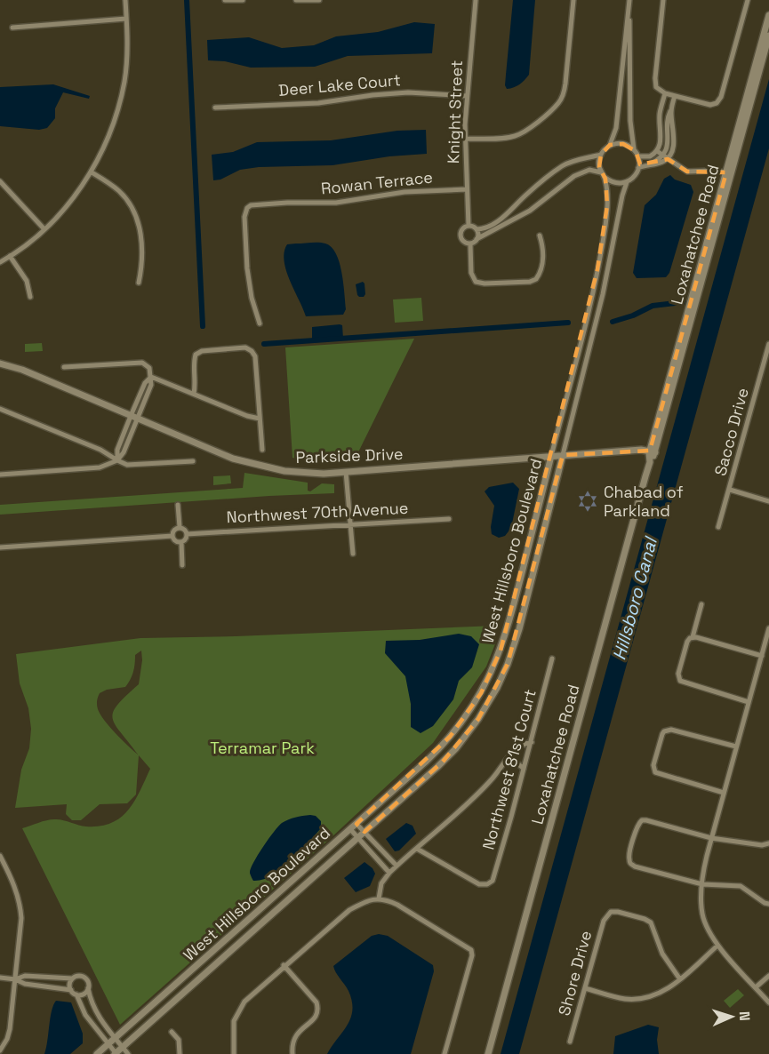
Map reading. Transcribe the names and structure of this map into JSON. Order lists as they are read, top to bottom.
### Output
{
  "streets": {
    "street": [
      "Deer Lake Court",
      "Knight Street",
      "Rowan Terrace",
      "Loxahatchee Road",
      "Sacco Drive",
      "Parkside Drive",
      "Northwest 70th Avenue",
      "West Hillsboro Boulevard",
      "Northwest 81st Court",
      "Shore Drive"
    ]
  },
  "crossings": [
    ["Deer Lake Court", "Knight Street"],
    ["Knight Street", "Rowan Terrace"],
    ["Loxahatchee Road", "Parkside Drive"],
    ["Parkside Drive", "West Hillsboro Boulevard"]
  ],
  "water": ["Hillsboro Canal"],
  "parks": ["Terramar Park"],
  "places": {
    "synagogue": ["Chabad of Parkland"]
  },
  "north": "right"
}
